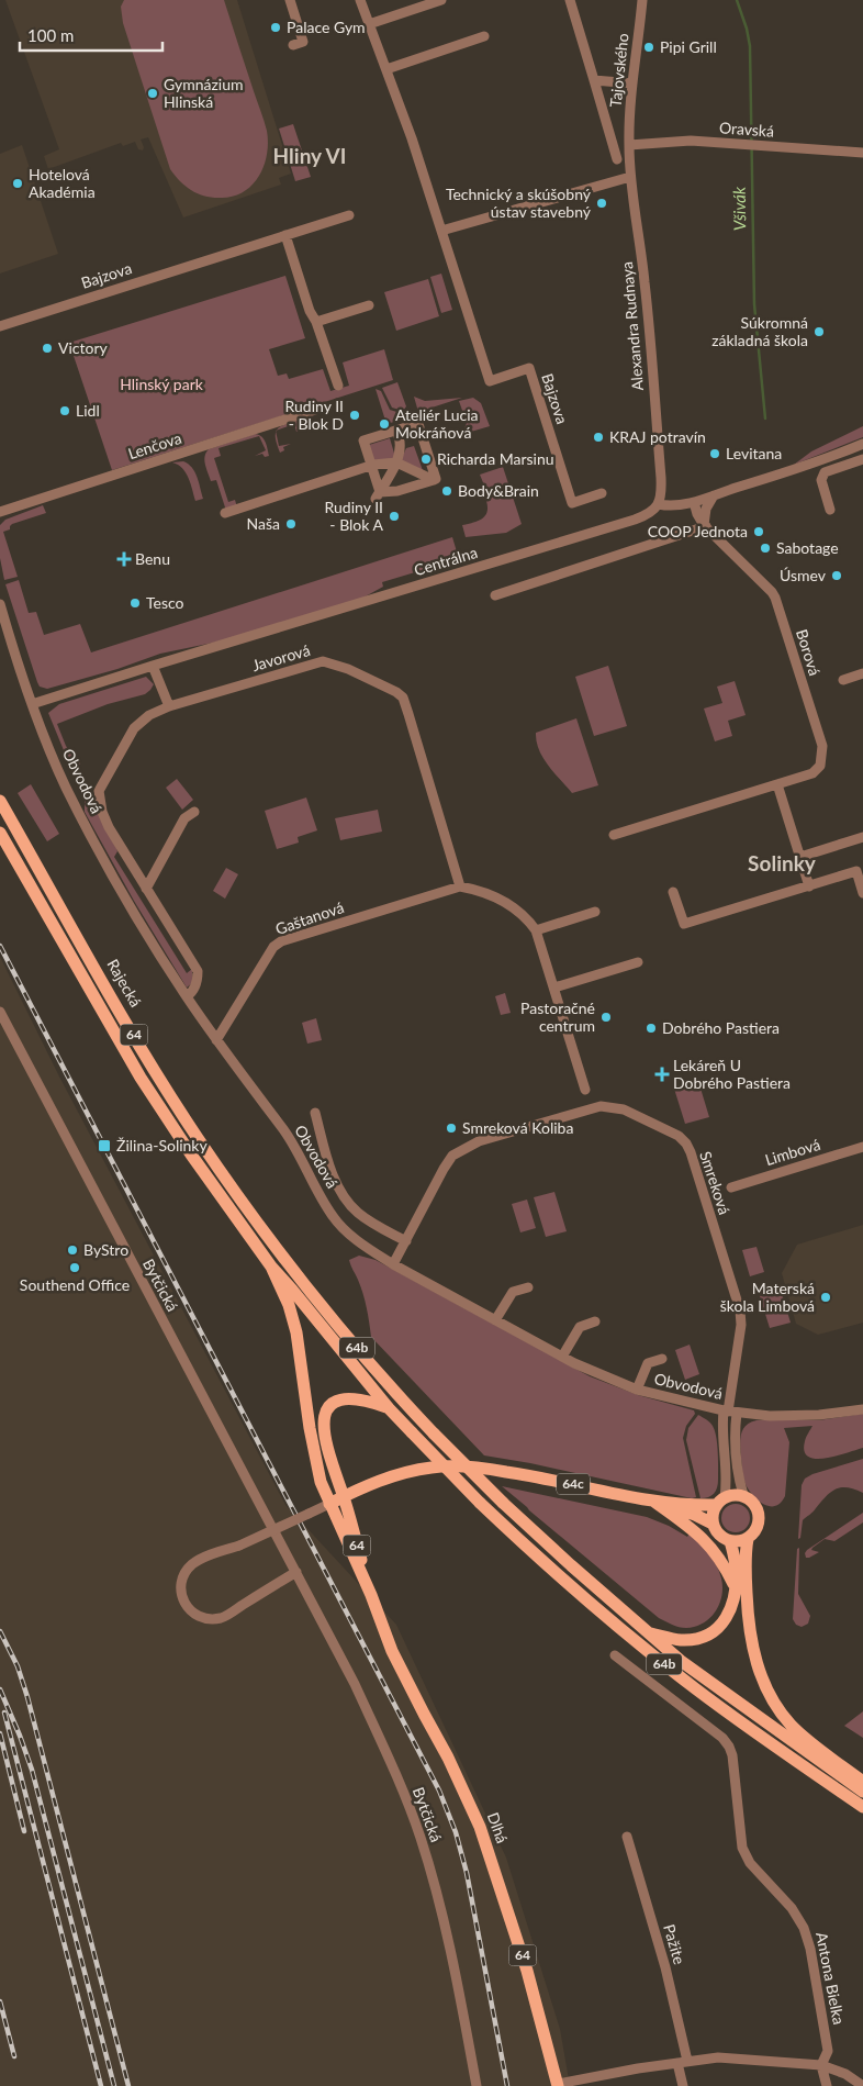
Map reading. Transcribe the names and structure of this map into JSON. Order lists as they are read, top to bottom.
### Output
{
  "streets": {
    "main road": [
      "Rajecká",
      "64",
      "64b",
      "64c",
      "Dlhá"
    ],
    "street": [
      "Tajovského",
      "Oravská",
      "Bajzova",
      "Alexandra Rudnaya",
      "Lenčova",
      "Centrálna",
      "Borová",
      "Javorová",
      "Obvodová",
      "Gaštanová",
      "Limbová",
      "Smreková",
      "Bytčická",
      "Pažite",
      "Antona Bielka"
    ]
  },
  "crossings": [
    ["Tajovského", "Oravská"],
    ["Tajovského", "Alexandra Rudnaya"],
    ["Oravská", "Alexandra Rudnaya"],
    ["Alexandra Rudnaya", "Centrálna"],
    ["Centrálna", "Obvodová"],
    ["Javorová", "Obvodová"],
    ["Javorová", "Gaštanová"],
    ["Obvodová", "Gaštanová"],
    ["Obvodová", "Smreková"],
    ["Rajecká", "64b"],
    ["64", "64b"],
    ["64", "64c"],
    ["64", "Dlhá"]
  ],
  "districts": ["Hliny VI", "Solinky"],
  "water": ["Všivák"],
  "parks": ["Hlinský park"],
  "places": {
    "other": [
      "Palace Gym",
      "Pipi Grill",
      "Gymnázium Hlinská",
      "Hotelová Akadémia",
      "Technický a skúšobný ústav stavebný",
      "Súkromná základná škola",
      "Victory",
      "Lidl",
      "Rudiny II - Blok D",
      "Ateliér Lucia Mokráňová",
      "KRAJ potravín",
      "Levitana",
      "Richarda Marsinu",
      "Body&Brain",
      "Rudiny II - Blok A",
      "Naša",
      "COOP Jednota",
      "Sabotage",
      "Úsmev",
      "Tesco",
      "Pastoračné centrum",
      "Dobrého Pastiera",
      "Smreková Koliba",
      "ByStro",
      "Southend Office",
      "Materská škola Limbová"
    ],
    "health": ["Benu", "Lekáreň U Dobrého Pastiera"],
    "transit": ["Žilina-Solinky"]
  },
  "scale_bar": "100 m"
}
